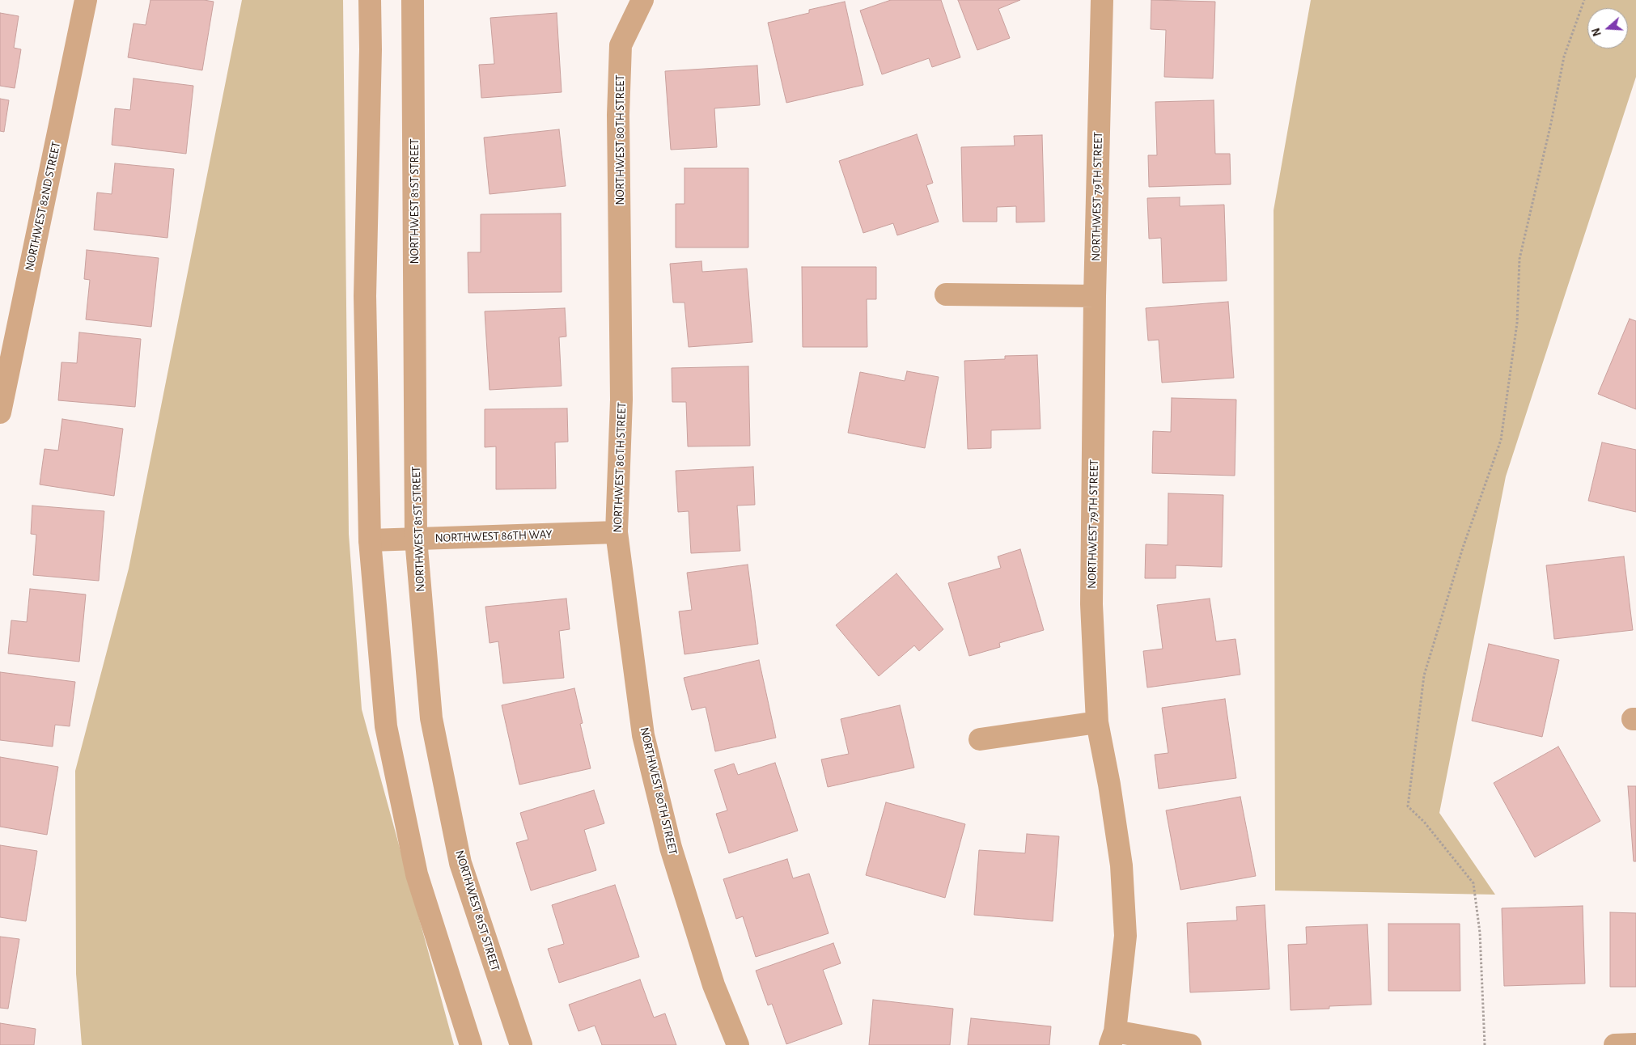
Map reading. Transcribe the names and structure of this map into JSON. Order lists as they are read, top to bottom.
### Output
{
  "streets": {
    "street": [
      "NORTHWEST 80TH STREET",
      "NORTHWEST 79TH STREET",
      "NORTHWEST 81ST STREET",
      "NORTHWEST 82ND STREET",
      "NORTHWEST 86TH WAY"
    ]
  },
  "crossings": [
    ["NORTHWEST 80TH STREET", "NORTHWEST 86TH WAY"],
    ["NORTHWEST 81ST STREET", "NORTHWEST 86TH WAY"]
  ],
  "north": "left"
}
